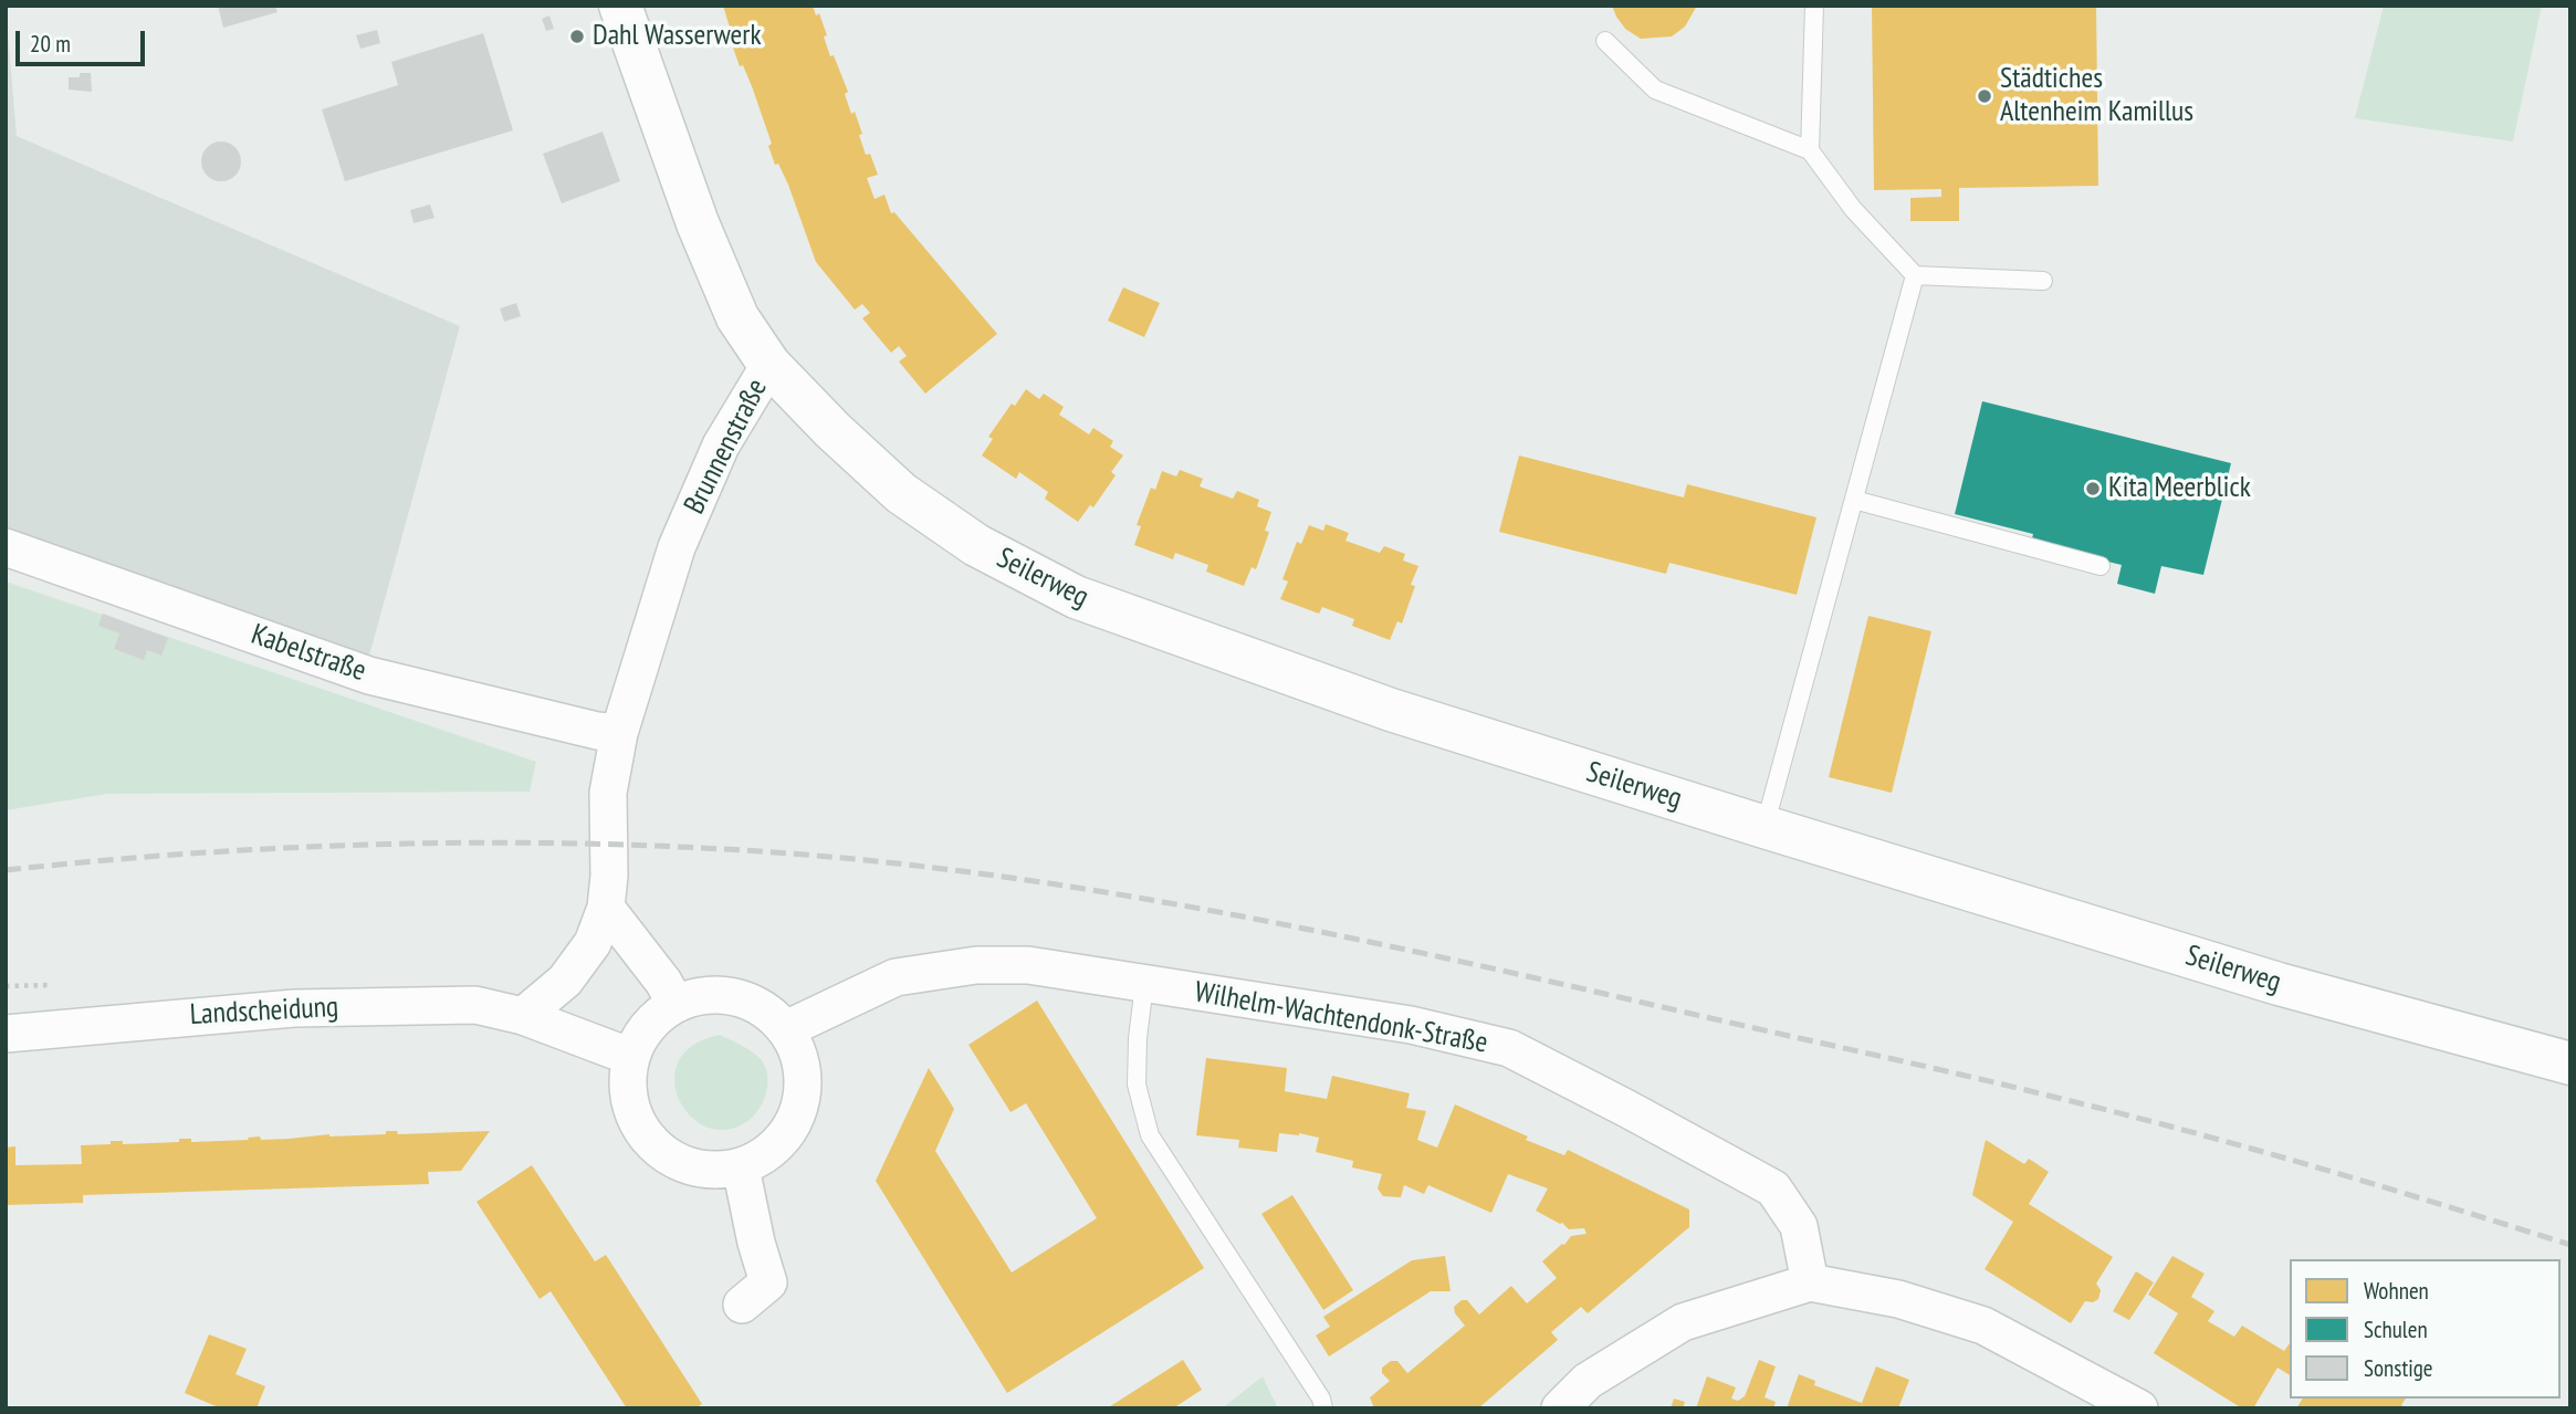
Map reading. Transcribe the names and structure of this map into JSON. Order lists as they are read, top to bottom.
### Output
{
  "streets": {
    "street": [
      "Brunnenstraße",
      "Seilerweg",
      "Kabelstraße",
      "Landscheidung",
      "Wilhelm-Wachtendonk-Straße"
    ]
  },
  "crossings": [
    ["Brunnenstraße", "Seilerweg"],
    ["Brunnenstraße", "Kabelstraße"],
    ["Brunnenstraße", "Landscheidung"],
    ["Landscheidung", "Wilhelm-Wachtendonk-Straße"]
  ],
  "places": ["Dahl Wasserwerk", "Städtiches Altenheim Kamillus", "Kita Meerblick"],
  "legend": ["Wohnen", "Schulen", "Sonstige"],
  "scale_bar": "20 m"
}
